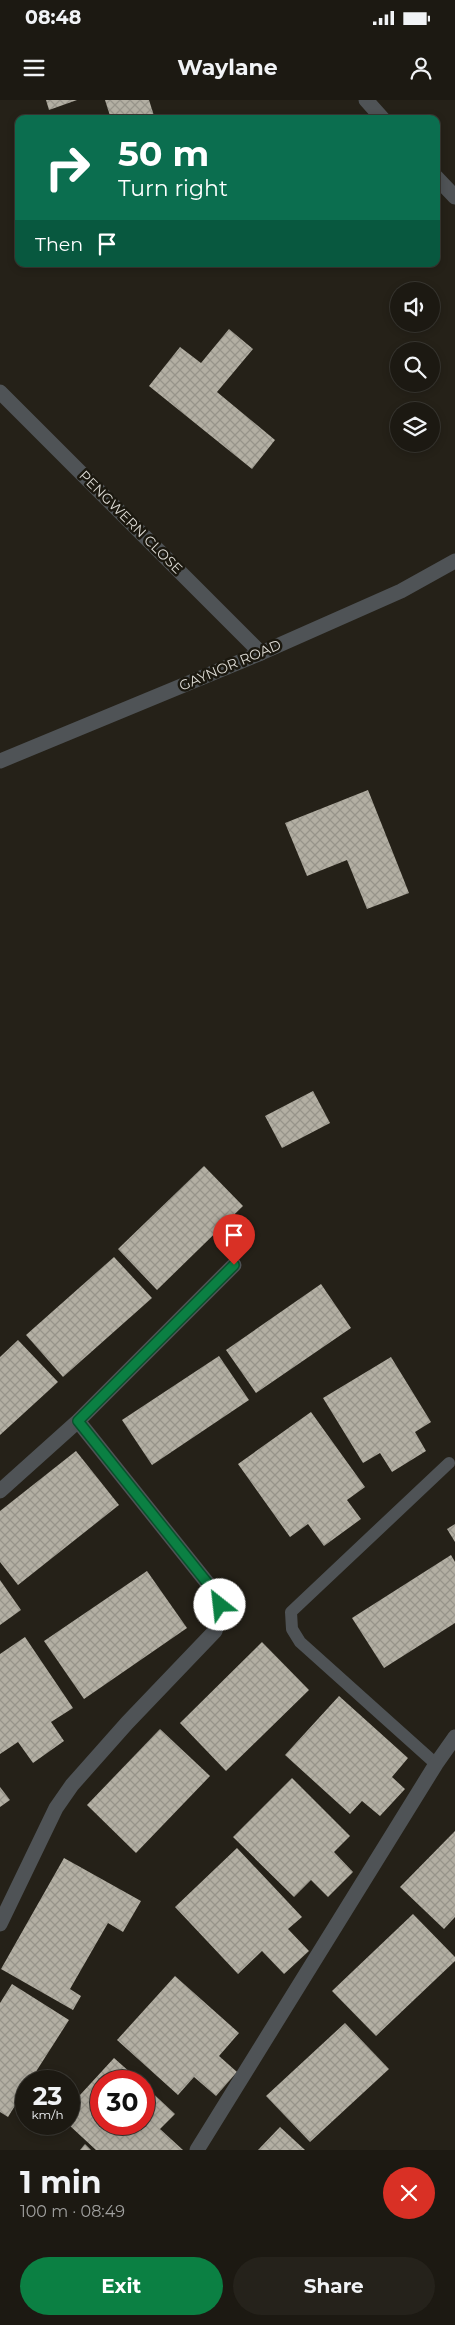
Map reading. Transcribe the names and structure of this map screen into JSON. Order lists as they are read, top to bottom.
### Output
{
  "streets": {
    "street": ["PENGWERN CLOSE", "GAYNOR ROAD"]
  },
  "crossings": [
    ["PENGWERN CLOSE", "GAYNOR ROAD"]
  ],
  "page": {
    "status": "08:48",
    "header": "Waylane",
    "turn": ["50 m", "Turn right"],
    "then": "Then",
    "speed": "23 km/h",
    "limit": "30",
    "heading": ["1 min", "100 m · 08:49"],
    "buttons": ["Exit", "Share"]
  }
}
